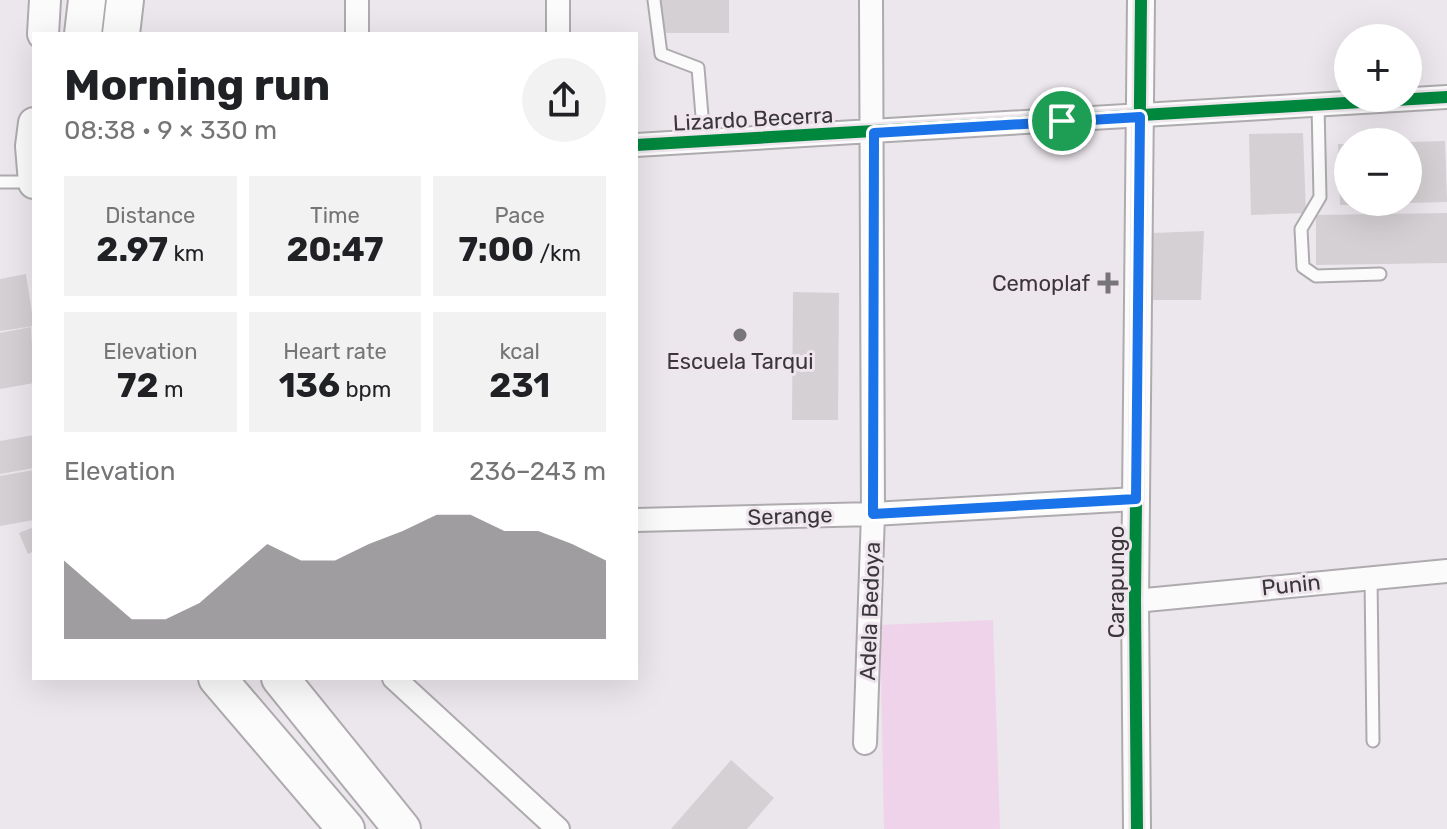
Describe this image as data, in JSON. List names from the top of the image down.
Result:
{
  "streets": {
    "street": [
      "Lizardo Becerra",
      "Serange",
      "Carapungo",
      "Punin",
      "Adela Bedoya"
    ]
  },
  "crossings": [
    ["Lizardo Becerra", "Carapungo"],
    ["Lizardo Becerra", "Adela Bedoya"],
    ["Serange", "Carapungo"],
    ["Serange", "Adela Bedoya"],
    ["Carapungo", "Punin"]
  ],
  "places": {
    "health": ["Cemoplaf"],
    "other": ["Escuela Tarqui"]
  },
  "page": {
    "map_buttons": ["+", "−"],
    "heading": ["Morning run", "08:38 · 9 × 330 m"],
    "stats": [
      ["Distance", "2.97 km"],
      ["Time", "20:47"],
      ["Pace", "7:00 /km"],
      ["Elevation", "72 m"],
      ["Heart rate", "136 bpm"],
      ["kcal", "231"]
    ],
    "chart": ["Elevation", "236–243 m"]
  }
}
